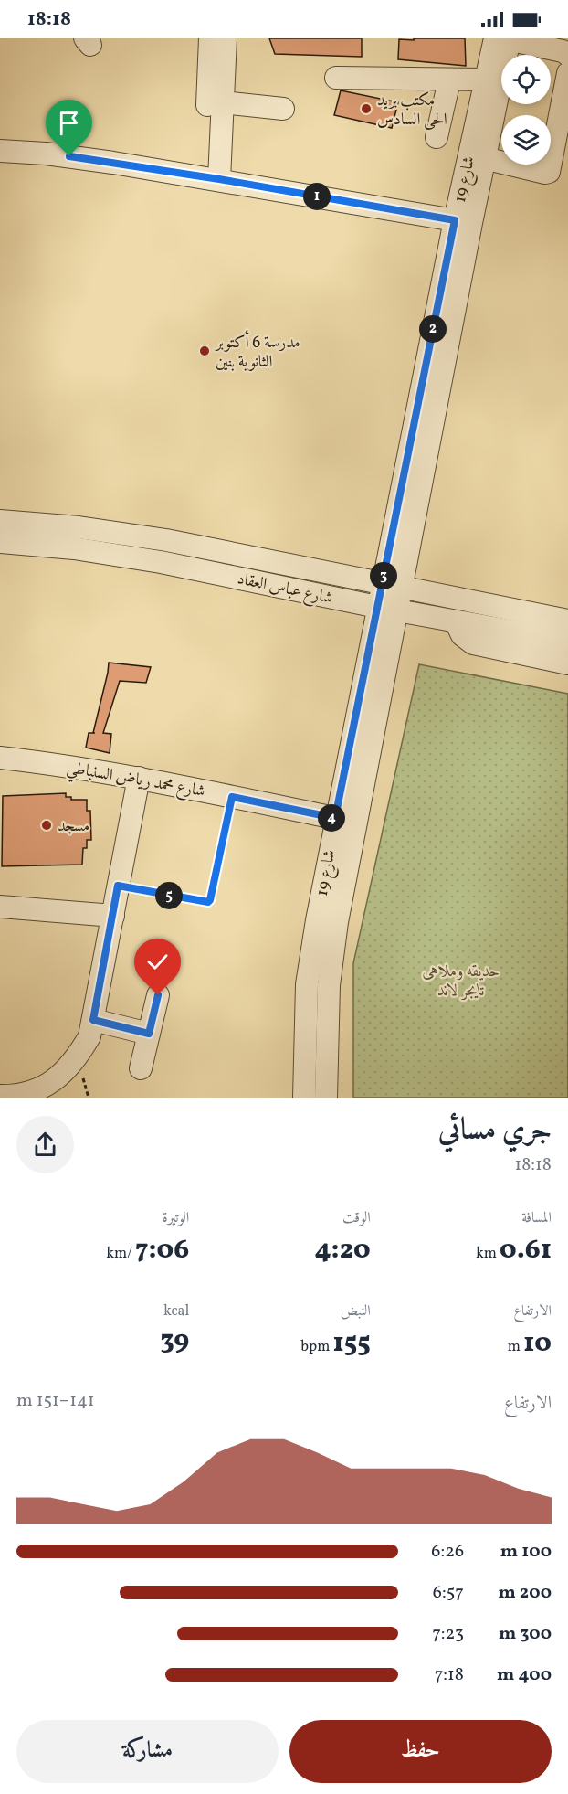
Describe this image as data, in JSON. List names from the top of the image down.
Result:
{
  "streets": {
    "street": ["شارع 19", "شارع عباس العقاد", "شارع محمد رياض السنباطي"]
  },
  "crossings": [
    ["شارع 19", "شارع عباس العقاد"],
    ["شارع 19", "شارع محمد رياض السنباطي"]
  ],
  "parks": ["حديقه وملاهى تايجر لاند"],
  "places": ["مكتب بريد الحى السادس", "مدرسة 6 أكتوبر الثانوية بنين", "مسجد"],
  "page": {
    "status": "18:18",
    "pins": [
      "1",
      "2",
      "3",
      "4",
      "5"
    ],
    "heading": ["جري مسائي", "18:18"],
    "stats": [
      ["المسافة", "0.61 km"],
      ["الوقت", "4:20"],
      ["الوتيرة", "7:06 /km"],
      ["الارتفاع", "10 m"],
      ["النبض", "155 bpm"],
      ["kcal", "39"]
    ],
    "chart": ["الارتفاع", "141–151 m"],
    "list": [
      {
        "name": "100 m",
        "note": "6:26"
      },
      {
        "name": "200 m",
        "note": "6:57"
      },
      {
        "name": "300 m",
        "note": "7:23"
      },
      {
        "name": "400 m",
        "note": "7:18"
      }
    ],
    "buttons": ["حفظ", "مشاركة"]
  }
}
